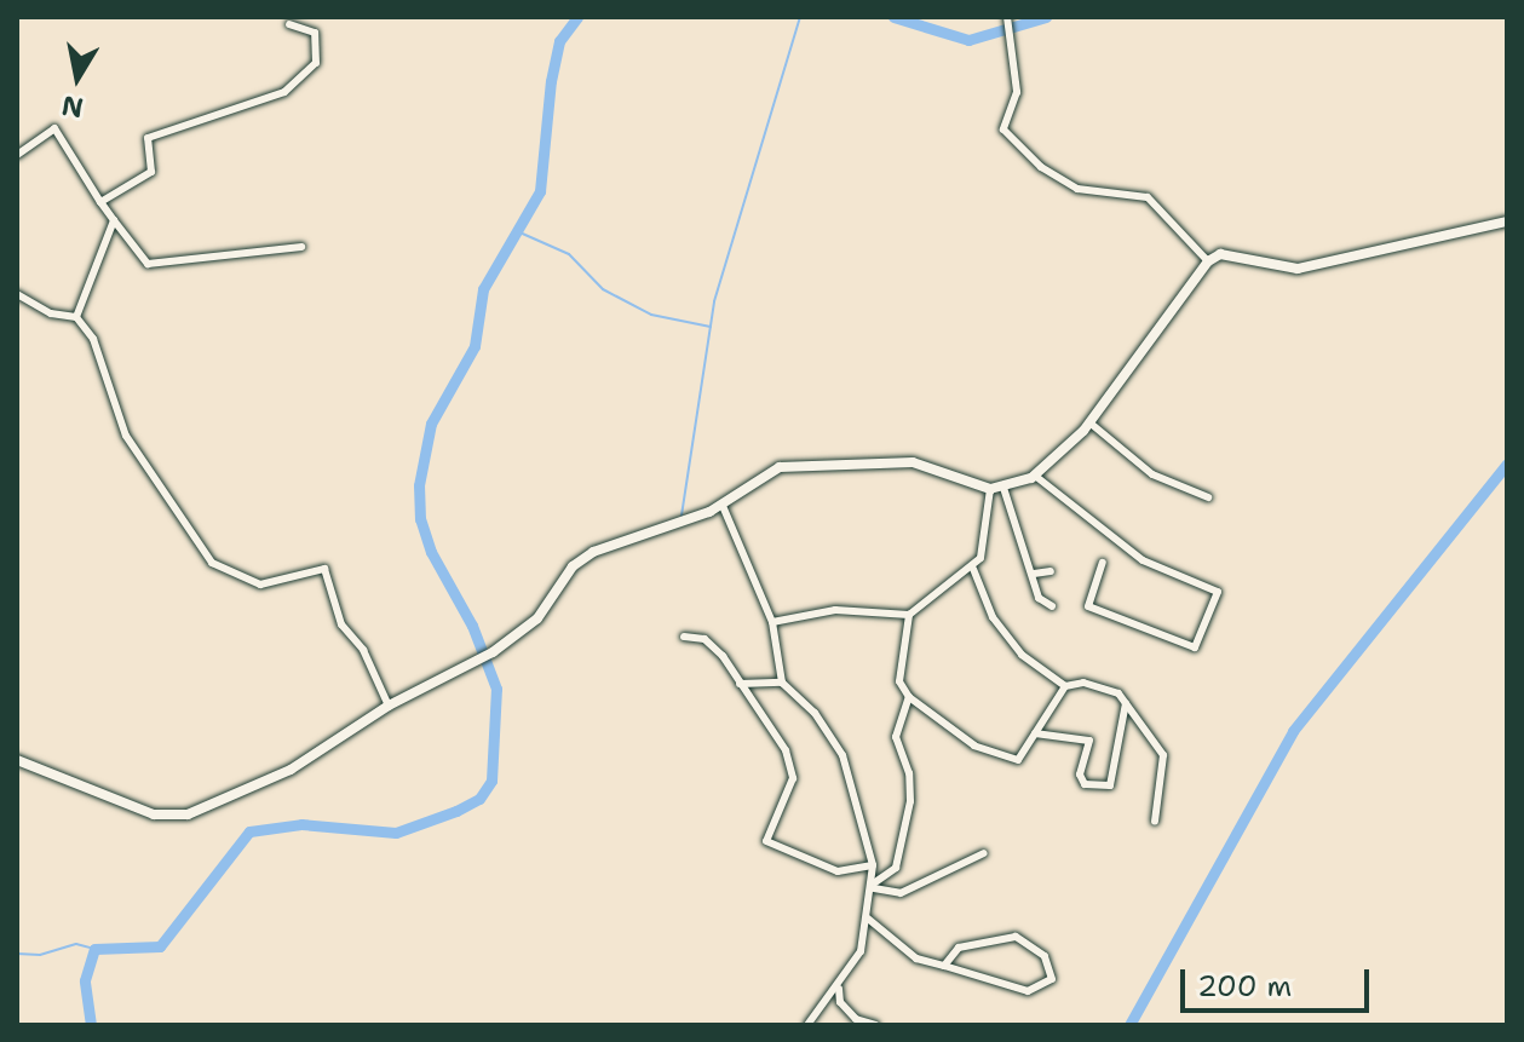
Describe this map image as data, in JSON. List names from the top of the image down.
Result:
{
  "scale_bar": "200 m",
  "north": "bottom"
}
